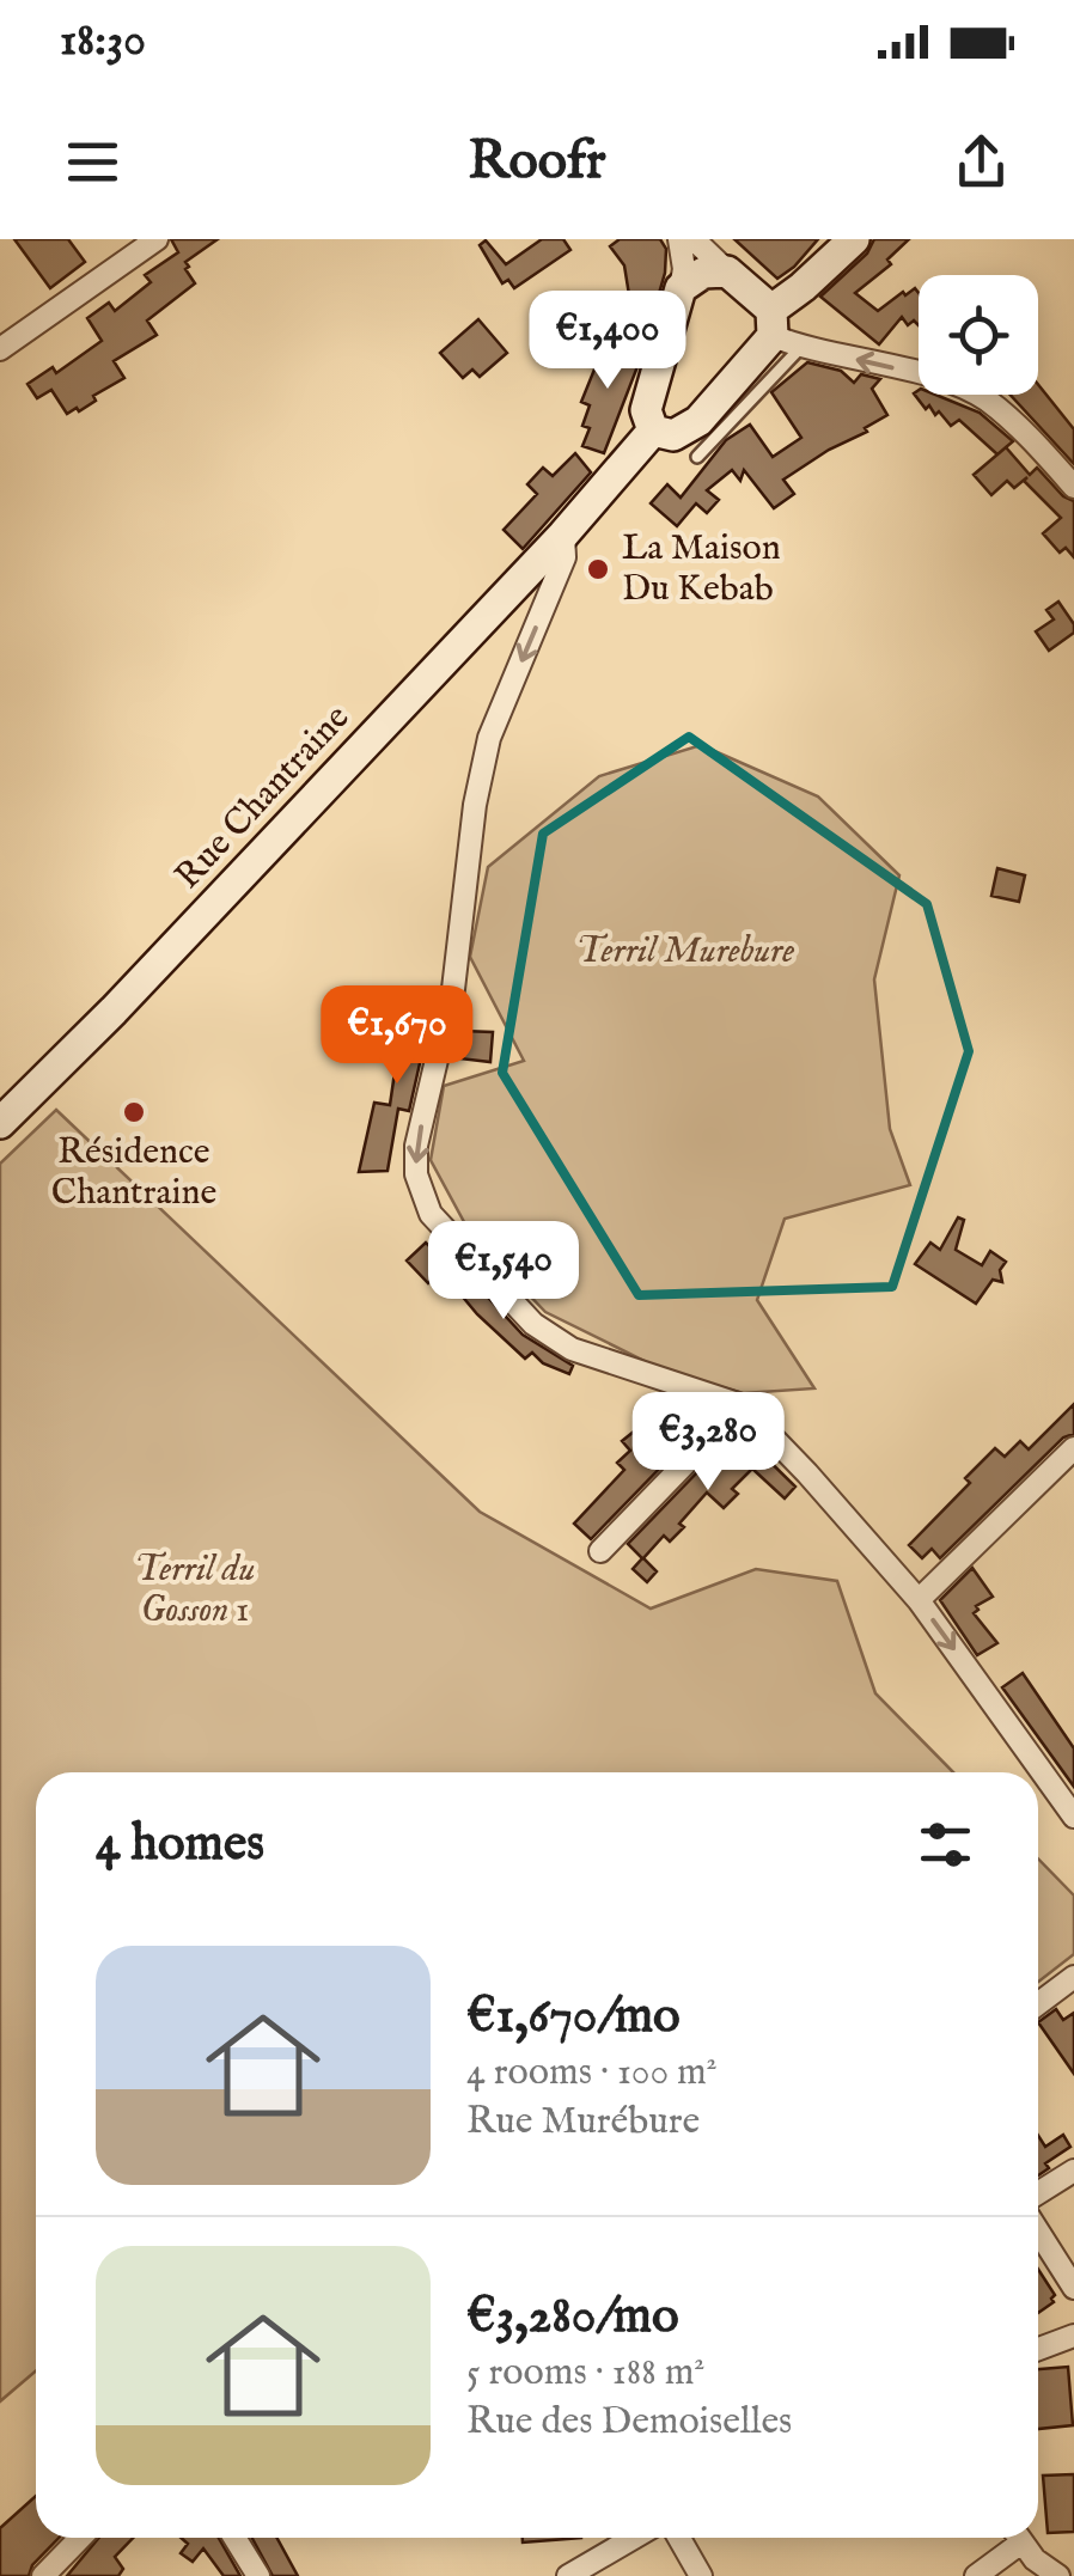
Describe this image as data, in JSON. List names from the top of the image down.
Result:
{
  "streets": {
    "street": ["Rue Chantraine"]
  },
  "parks": ["Terril Murebure", "Terril du Gosson 1"],
  "places": ["La Maison Du Kebab", "Résidence Chantraine"],
  "page": {
    "status": "18:30",
    "header": "Roofr",
    "price": [
      "€1,400",
      "€1,670",
      "€1,540",
      "€3,280"
    ],
    "heading": "4 homes",
    "list": [
      {
        "name": "€1,670/mo",
        "note": "4 rooms · 100 m² · Rue Murébure"
      },
      {
        "name": "€3,280/mo",
        "note": "5 rooms · 188 m² · Rue des Demoiselles"
      }
    ]
  }
}
